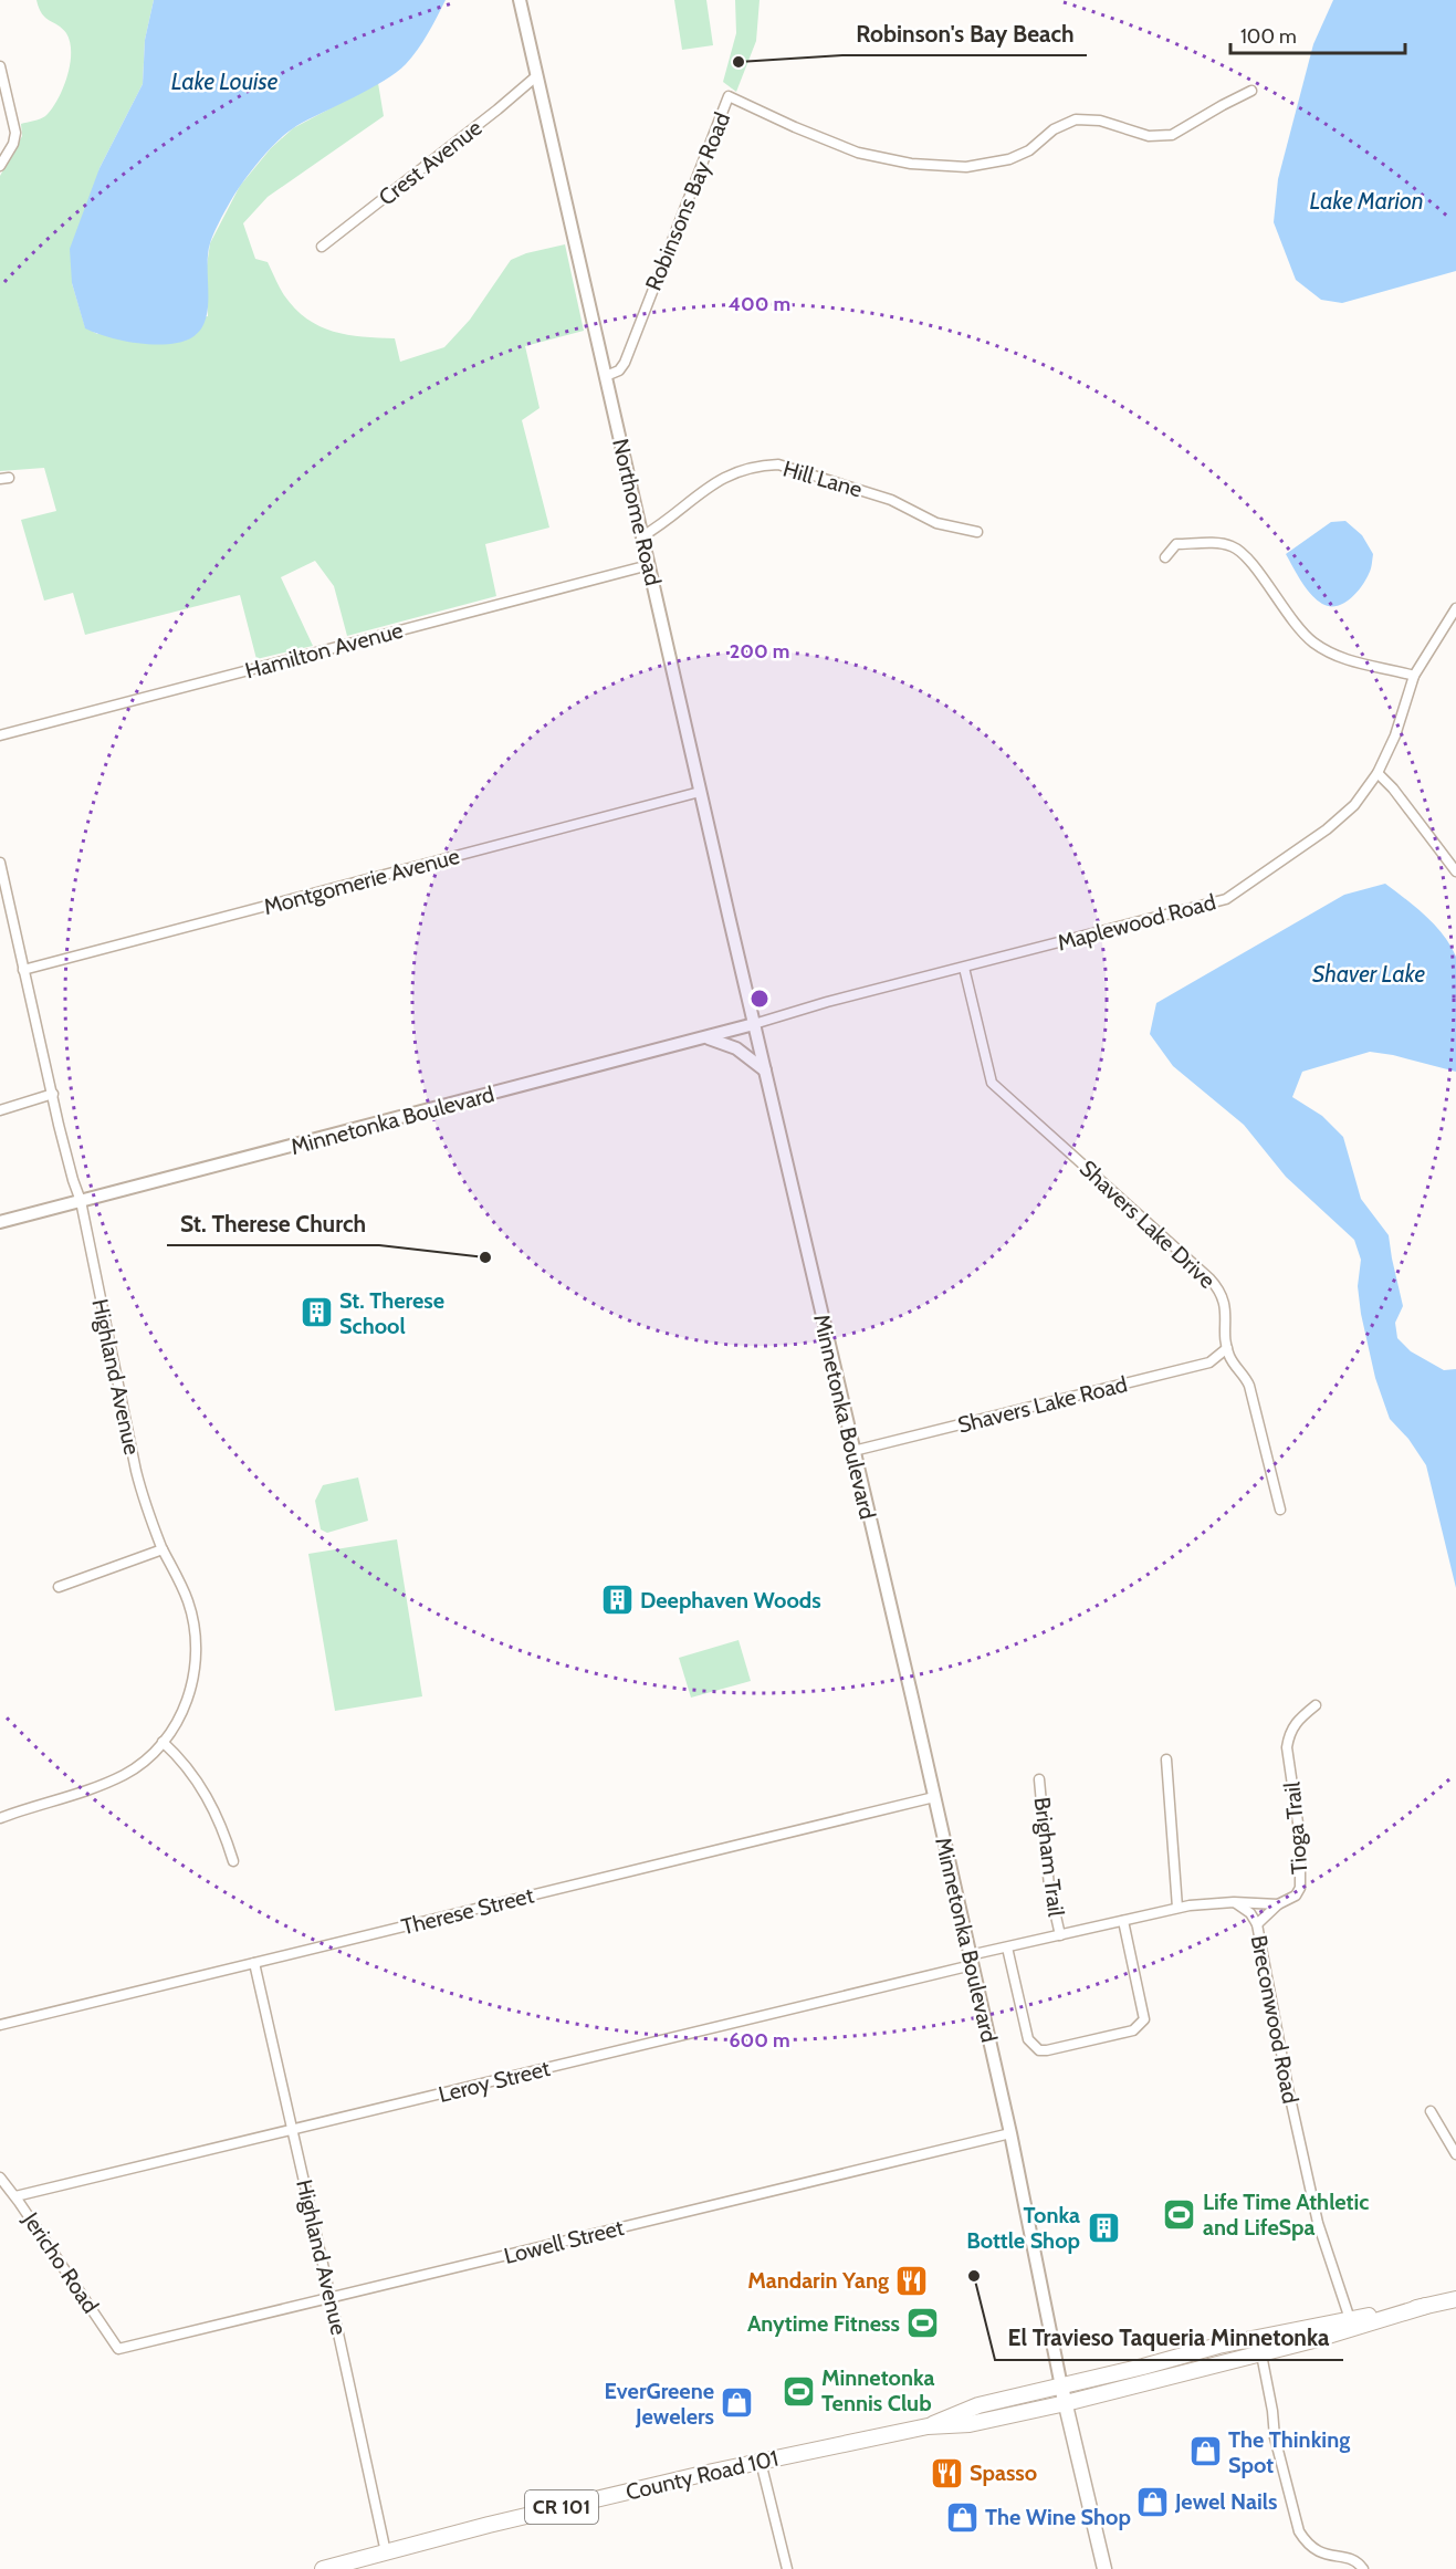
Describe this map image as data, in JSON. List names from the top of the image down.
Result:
{
  "streets": {
    "main road": ["Minnetonka Boulevard", "County Road 101", "CR 101"],
    "street": [
      "Crest Avenue",
      "Robinsons Bay Road",
      "Hill Lane",
      "Northome Road",
      "Hamilton Avenue",
      "Montgomerie Avenue",
      "Maplewood Road",
      "Shavers Lake Drive",
      "Highland Avenue",
      "Shavers Lake Road",
      "Tioga Trail",
      "Brigham Trail",
      "Therese Street",
      "Breconwood Road",
      "Leroy Street",
      "Lowell Street",
      "Jericho Road"
    ]
  },
  "crossings": [
    ["Crest Avenue", "Northome Road"],
    ["Robinsons Bay Road", "Northome Road"],
    ["Hill Lane", "Northome Road"],
    ["Northome Road", "Hamilton Avenue"],
    ["Northome Road", "Montgomerie Avenue"],
    ["Northome Road", "Maplewood Road"],
    ["Northome Road", "Minnetonka Boulevard"],
    ["Montgomerie Avenue", "Highland Avenue"],
    ["Maplewood Road", "Minnetonka Boulevard"],
    ["Maplewood Road", "Shavers Lake Drive"],
    ["Minnetonka Boulevard", "Highland Avenue"],
    ["Minnetonka Boulevard", "Shavers Lake Road"],
    ["Minnetonka Boulevard", "Therese Street"],
    ["Minnetonka Boulevard", "Leroy Street"],
    ["Minnetonka Boulevard", "Lowell Street"],
    ["Minnetonka Boulevard", "County Road 101"],
    ["Shavers Lake Drive", "Shavers Lake Road"],
    ["Highland Avenue", "Therese Street"],
    ["Highland Avenue", "Leroy Street"],
    ["Highland Avenue", "Lowell Street"],
    ["Highland Avenue", "County Road 101"],
    ["Tioga Trail", "Breconwood Road"],
    ["Breconwood Road", "County Road 101"],
    ["Leroy Street", "Jericho Road"],
    ["Lowell Street", "Jericho Road"]
  ],
  "water": ["Lake Louise", "Lake Marion", "Shaver Lake"],
  "places": {
    "other": ["Robinson's Bay Beach", "St. Therese Church", "El Travieso Taqueria Minnetonka"],
    "building": ["St. Therese School", "Deephaven Woods", "Tonka Bottle Shop"],
    "sports": ["Life Time Athletic and LifeSpa", "Anytime Fitness", "Minnetonka Tennis Club"],
    "restaurant": ["Mandarin Yang", "Spasso"],
    "shop": [
      "EverGreene Jewelers",
      "The Thinking Spot",
      "Jewel Nails",
      "The Wine Shop"
    ]
  },
  "scale_bar": "100 m",
  "rings": ["400 m", "200 m", "600 m"]
}
